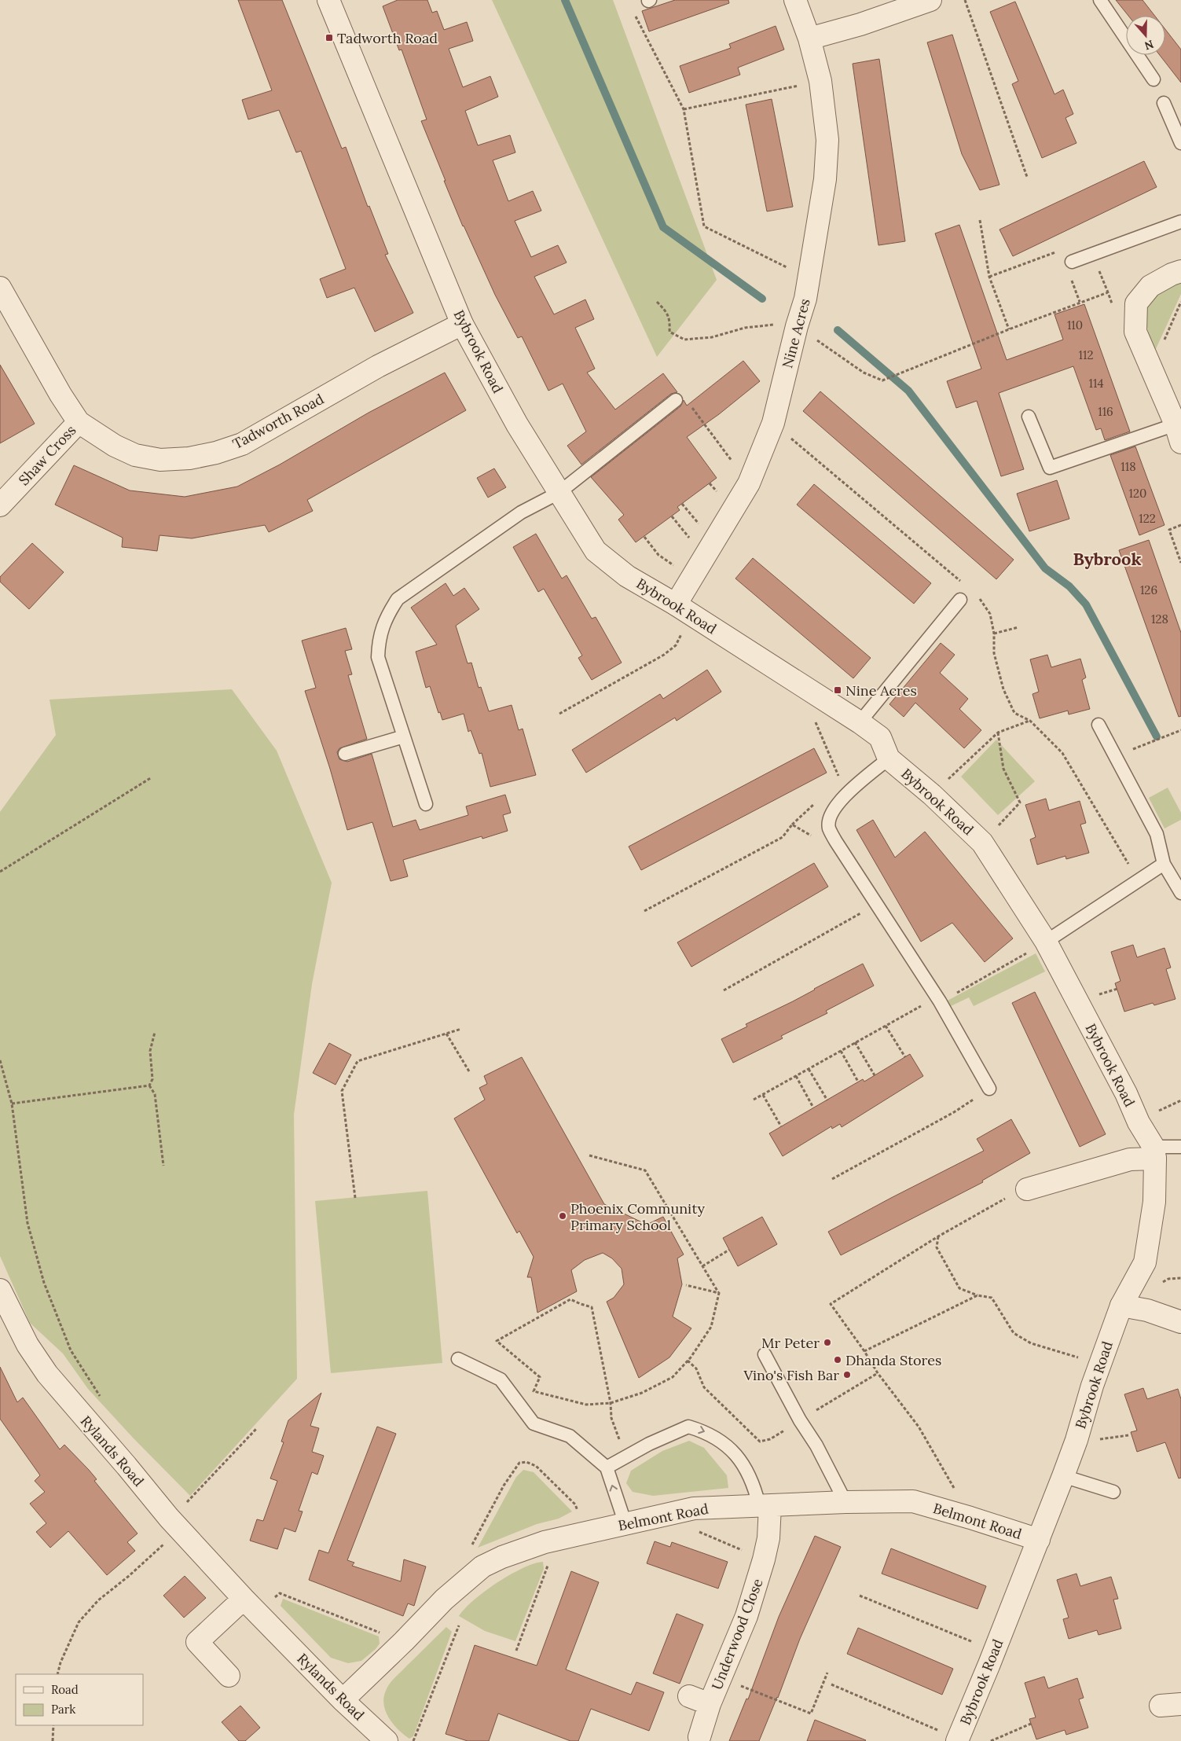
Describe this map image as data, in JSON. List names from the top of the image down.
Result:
{
  "streets": {
    "street": [
      "Nine Acres",
      "Bybrook Road",
      "Tadworth Road",
      "Shaw Cross",
      "Rylands Road",
      "Belmont Road",
      "Underwood Close"
    ]
  },
  "crossings": [
    ["Nine Acres", "Bybrook Road"],
    ["Bybrook Road", "Tadworth Road"],
    ["Bybrook Road", "Belmont Road"],
    ["Tadworth Road", "Shaw Cross"],
    ["Rylands Road", "Belmont Road"],
    ["Belmont Road", "Underwood Close"]
  ],
  "districts": ["Bybrook"],
  "places": {
    "transit": ["Tadworth Road", "Nine Acres"],
    "other": [
      "Phoenix Community Primary School",
      "Mr Peter",
      "Dhanda Stores",
      "Vino's Fish Bar"
    ]
  },
  "house_numbers": [
    "110",
    "112",
    "114",
    "116",
    "118",
    "120",
    "122",
    "126",
    "128"
  ],
  "legend": ["Road", "Park"],
  "north": "bottom"
}
